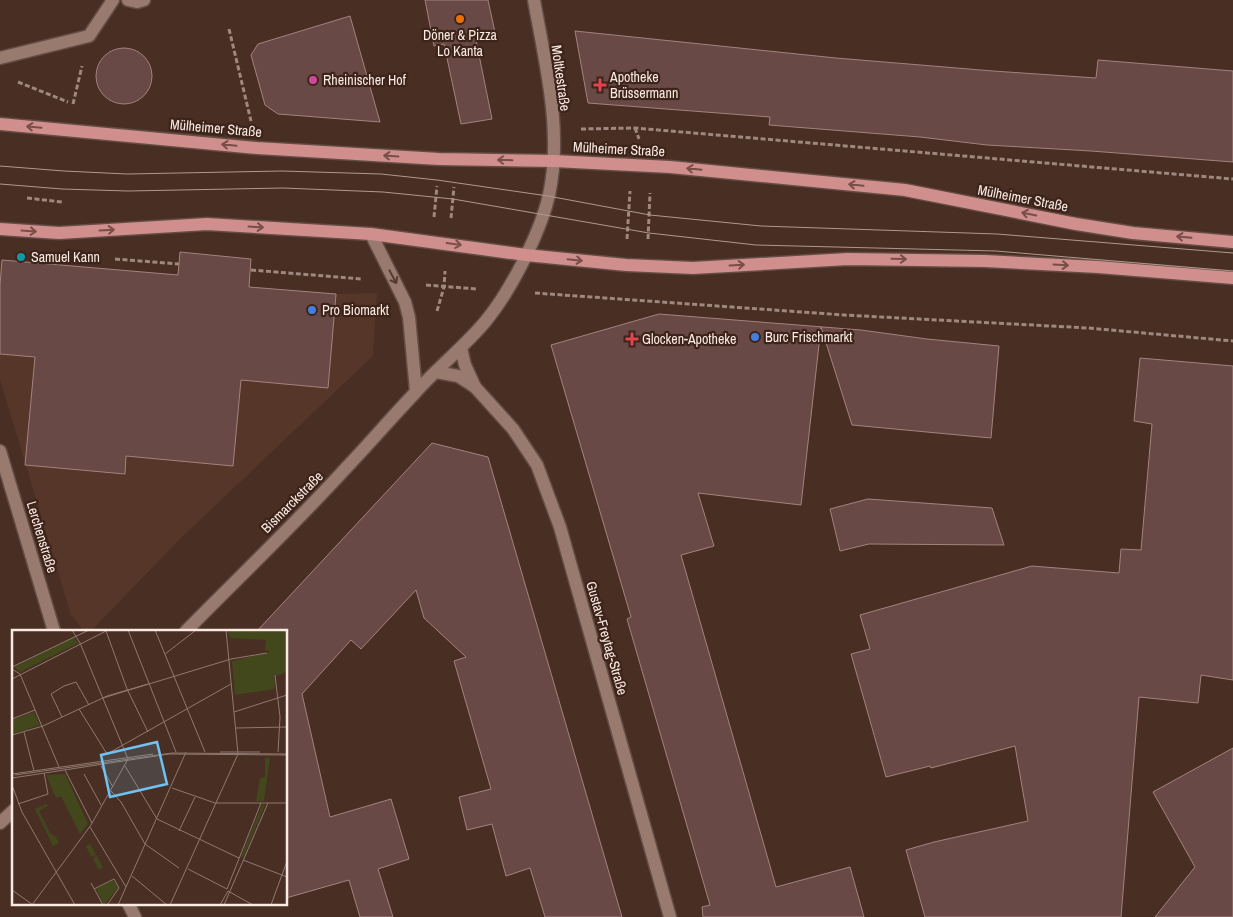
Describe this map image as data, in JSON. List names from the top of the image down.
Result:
{
  "streets": {
    "main road": ["Mülheimer Straße"],
    "street": [
      "Moltkestraße",
      "Bismarckstraße",
      "Lerchenstraße",
      "Gustav-Freytag-Straße"
    ]
  },
  "crossings": [
    ["Moltkestraße", "Mülheimer Straße"],
    ["Moltkestraße", "Bismarckstraße"],
    ["Mülheimer Straße", "Bismarckstraße"],
    ["Bismarckstraße", "Gustav-Freytag-Straße"]
  ],
  "places": {
    "other": [
      "Döner & Pizza Lo Kanta",
      "Rheinischer Hof",
      "Samuel Kann",
      "Pro Biomarkt",
      "Burc Frischmarkt"
    ],
    "health": ["Apotheke Brüssermann", "Glocken-Apotheke"]
  }
}
